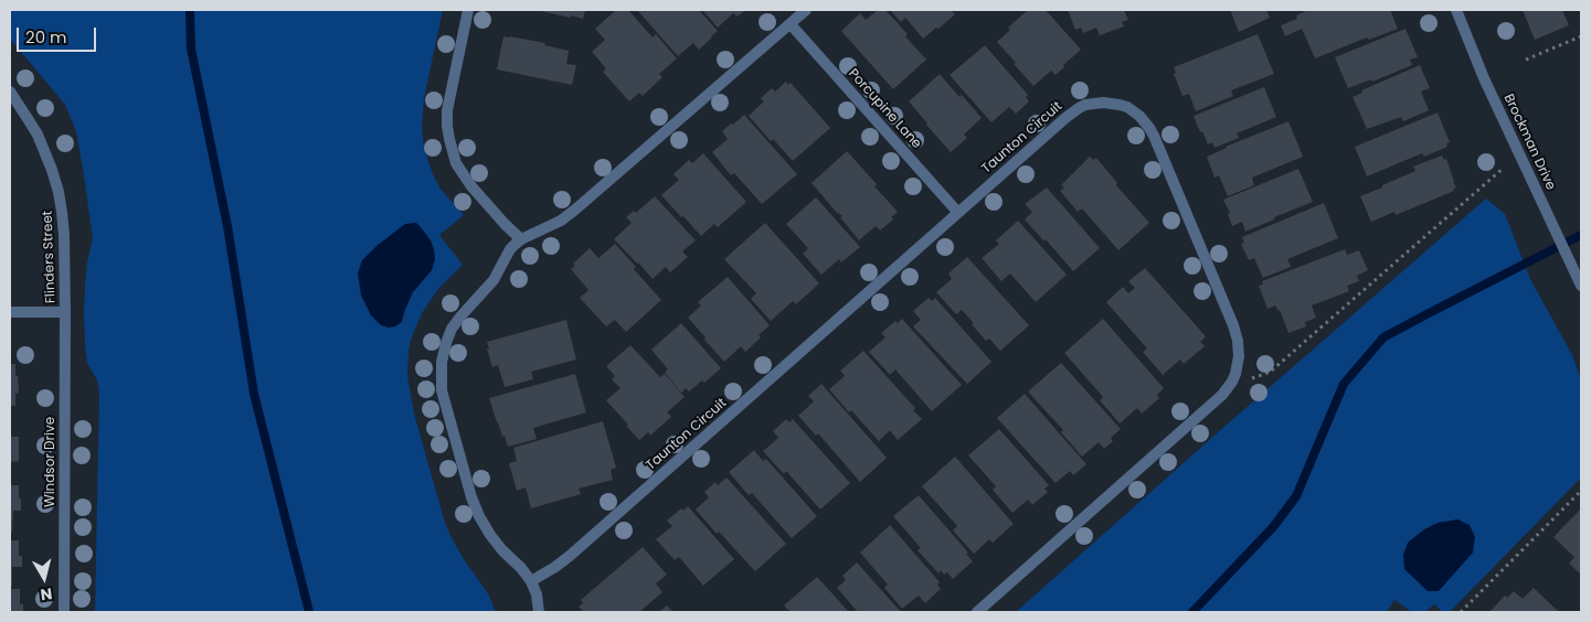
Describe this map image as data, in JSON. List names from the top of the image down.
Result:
{
  "streets": {
    "street": [
      "Porcupine Lane",
      "Taunton Circuit",
      "Brockman Drive",
      "Flinders Street",
      "Windsor Drive"
    ]
  },
  "crossings": [
    ["Porcupine Lane", "Taunton Circuit"],
    ["Flinders Street", "Windsor Drive"]
  ],
  "scale_bar": "20 m",
  "north": "bottom"
}
